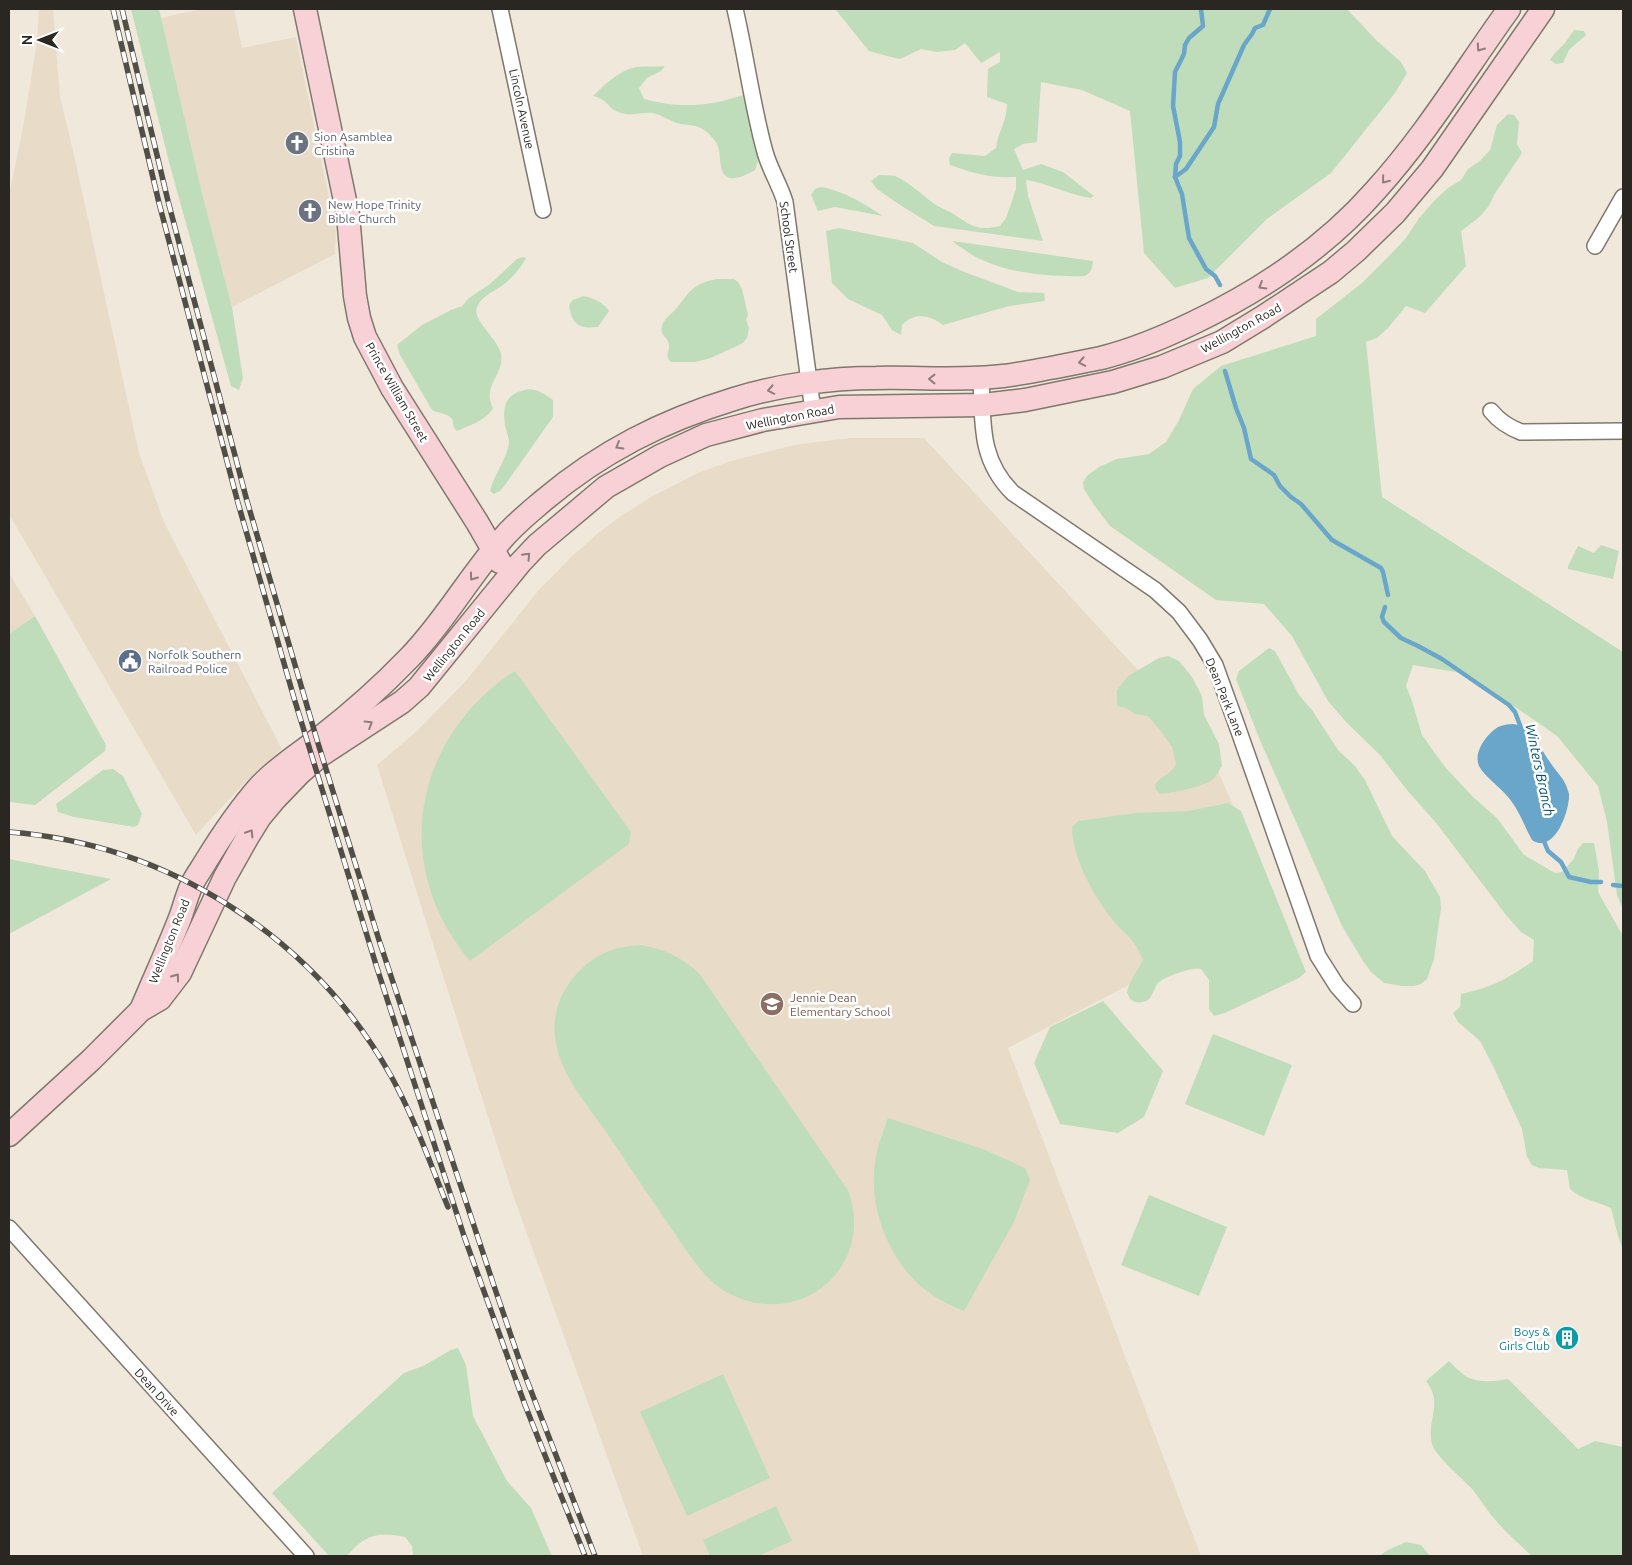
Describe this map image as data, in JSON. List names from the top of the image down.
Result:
{
  "streets": {
    "main road": ["Wellington Road", "Prince William Street"],
    "street": [
      "Lincoln Avenue",
      "School Street",
      "Dean Park Lane",
      "Dean Drive"
    ]
  },
  "crossings": [
    ["School Street", "Wellington Road"],
    ["Wellington Road", "Prince William Street"],
    ["Wellington Road", "Dean Park Lane"]
  ],
  "water": ["Winters Branch"],
  "places": {
    "church": ["Sion Asamblea Cristina", "New Hope Trinity Bible Church"],
    "public building": ["Norfolk Southern Railroad Police"],
    "school or university": ["Jennie Dean Elementary School"],
    "building": ["Boys & Girls Club"]
  },
  "north": "left"
}
